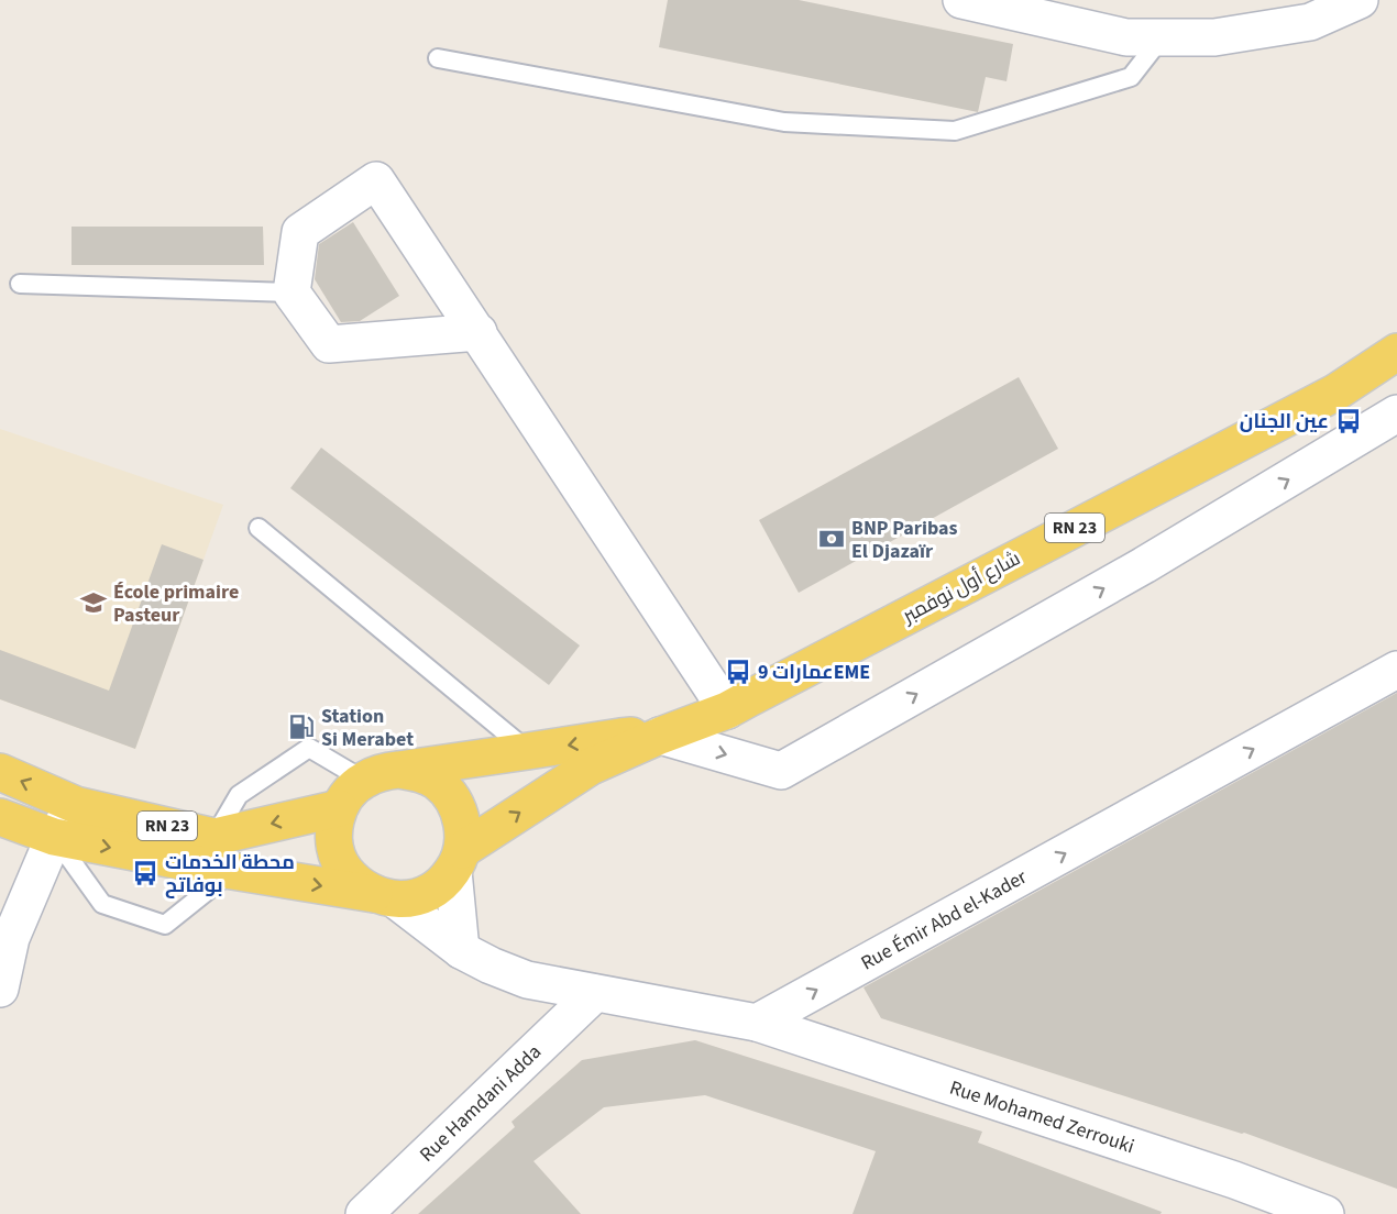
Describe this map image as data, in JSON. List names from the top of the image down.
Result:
{
  "streets": {
    "main road": ["RN 23", "شارع أول نوفمبر"],
    "street": ["Rue Émir Abd el-Kader", "Rue Hamdani Adda", "Rue Mohamed Zerrouki"]
  },
  "crossings": [
    ["RN 23", "شارع أول نوفمبر"],
    ["Rue Émir Abd el-Kader", "Rue Mohamed Zerrouki"]
  ],
  "places": {
    "bus stop": ["عين الجنان", "عمارات 9EME", "محطة الخدمات بوفاتح"],
    "bank": ["BNP Paribas El Djazaïr"],
    "school or university": ["École primaire Pasteur"],
    "fuel station": ["Station Si Merabet"]
  }
}
